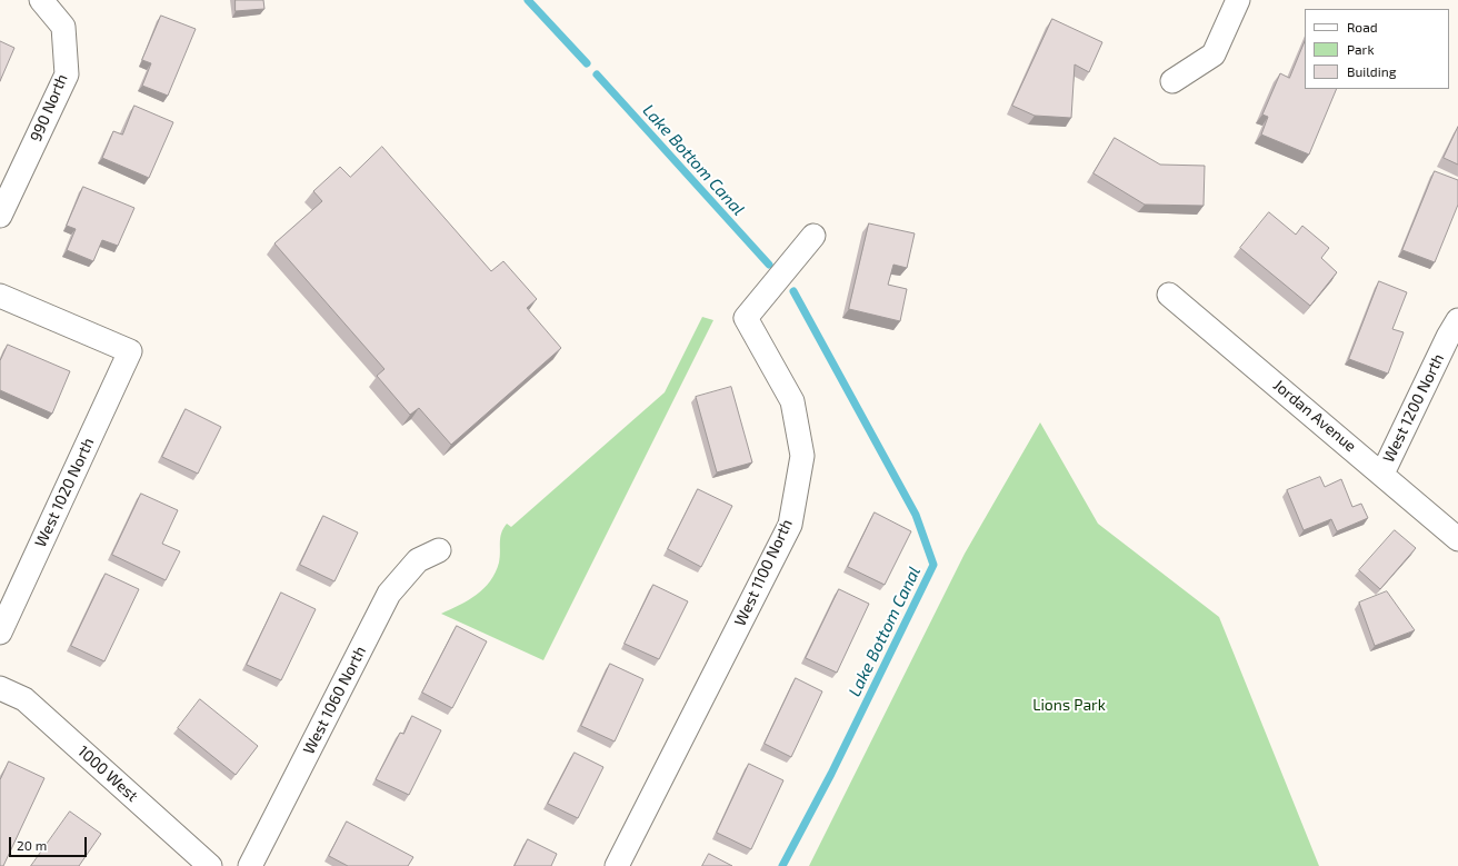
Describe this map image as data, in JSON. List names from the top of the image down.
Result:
{
  "streets": {
    "street": [
      "990 North",
      "West 1200 North",
      "Jordan Avenue",
      "West 1020 North",
      "West 1100 North",
      "West 1060 North",
      "1000 West"
    ]
  },
  "crossings": [
    ["West 1200 North", "Jordan Avenue"]
  ],
  "water": ["Lake Bottom Canal"],
  "parks": ["Lions Park"],
  "legend": ["Road", "Park", "Building"],
  "scale_bar": "20 m"
}
